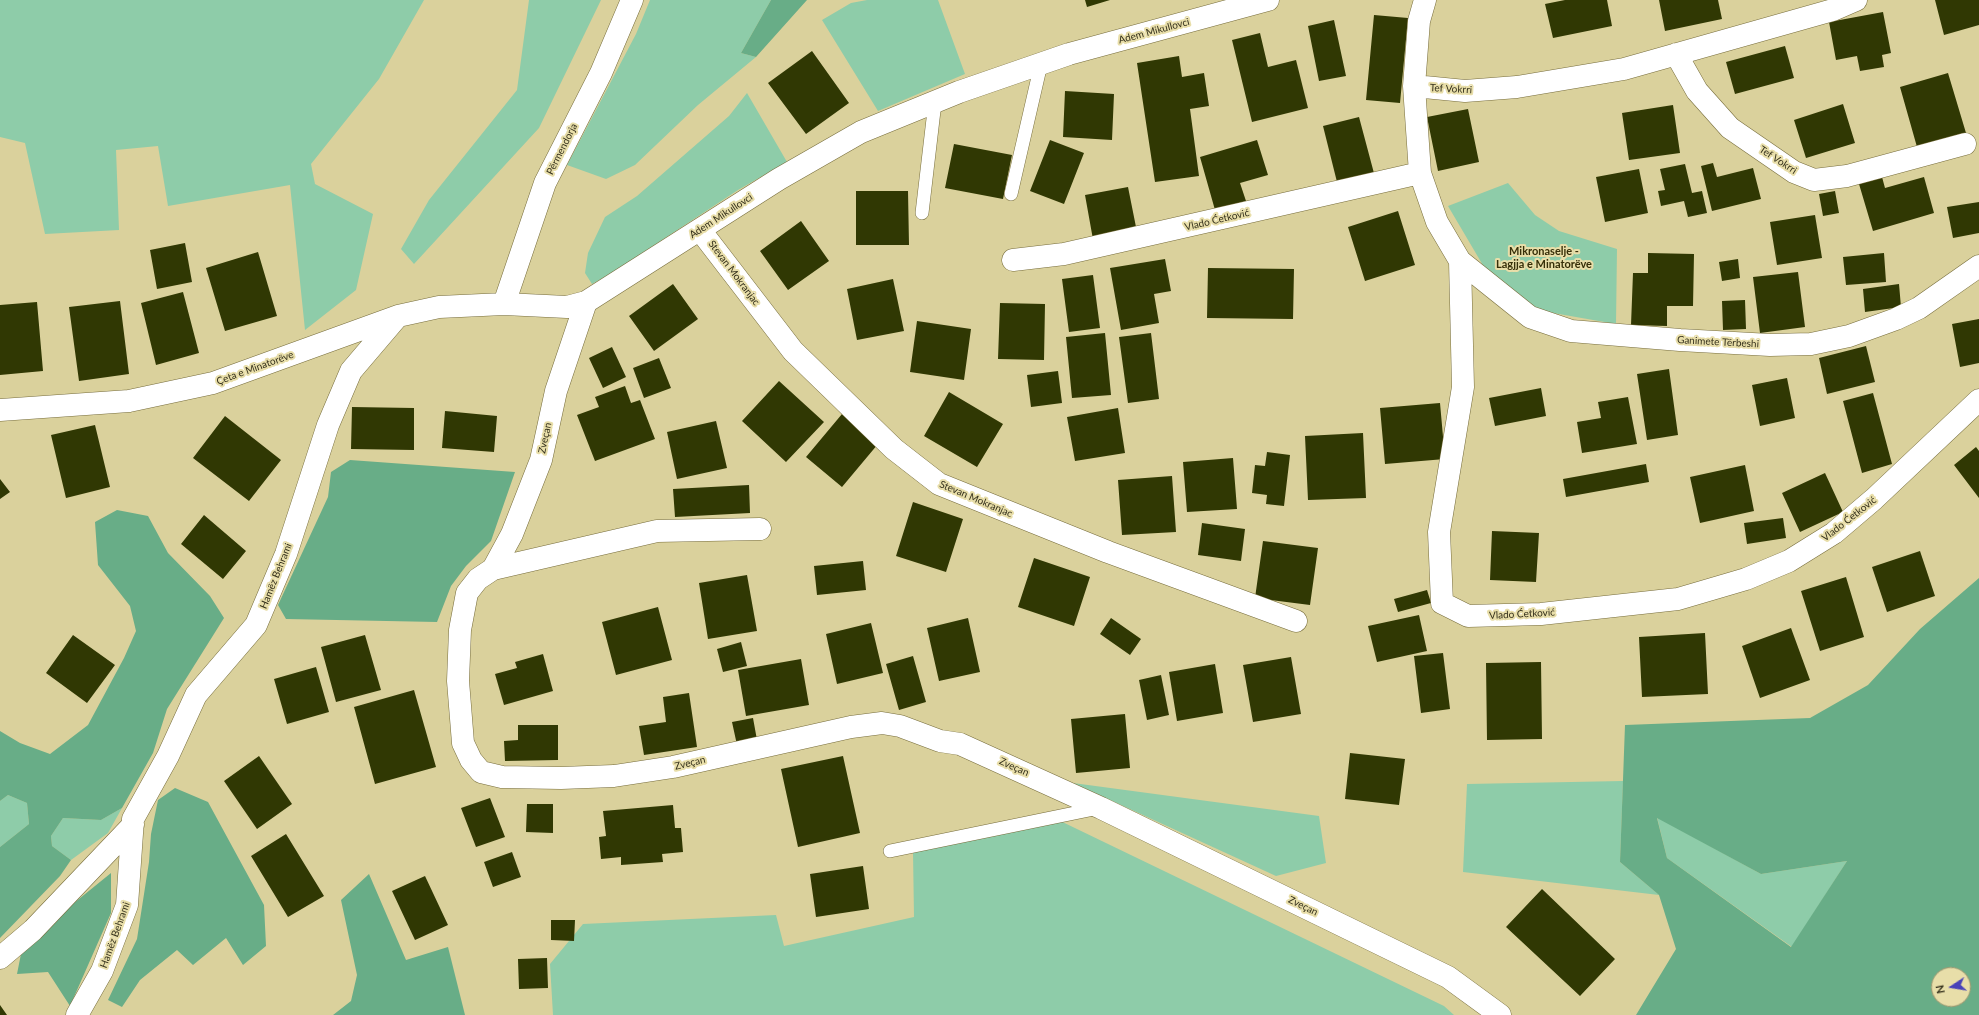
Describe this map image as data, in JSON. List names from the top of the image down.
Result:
{
  "streets": {
    "street": [
      "Adem Mikullovci",
      "Tef Vokrri",
      "Përmendorja",
      "Vlado Ćetković",
      "Stevan Mokranjac",
      "Ganimete Tërbeshi",
      "Çeta e Minatorëve",
      "Zveçan",
      "Hamëz Behrami"
    ]
  },
  "crossings": [
    ["Adem Mikullovci", "Përmendorja"],
    ["Adem Mikullovci", "Stevan Mokranjac"],
    ["Adem Mikullovci", "Çeta e Minatorëve"],
    ["Adem Mikullovci", "Zveçan"],
    ["Tef Vokrri", "Vlado Ćetković"],
    ["Përmendorja", "Çeta e Minatorëve"],
    ["Vlado Ćetković", "Ganimete Tërbeshi"],
    ["Çeta e Minatorëve", "Hamëz Behrami"]
  ],
  "districts": ["Mikronaselje - Lagjja e Minatorëve"],
  "north": "left"
}
